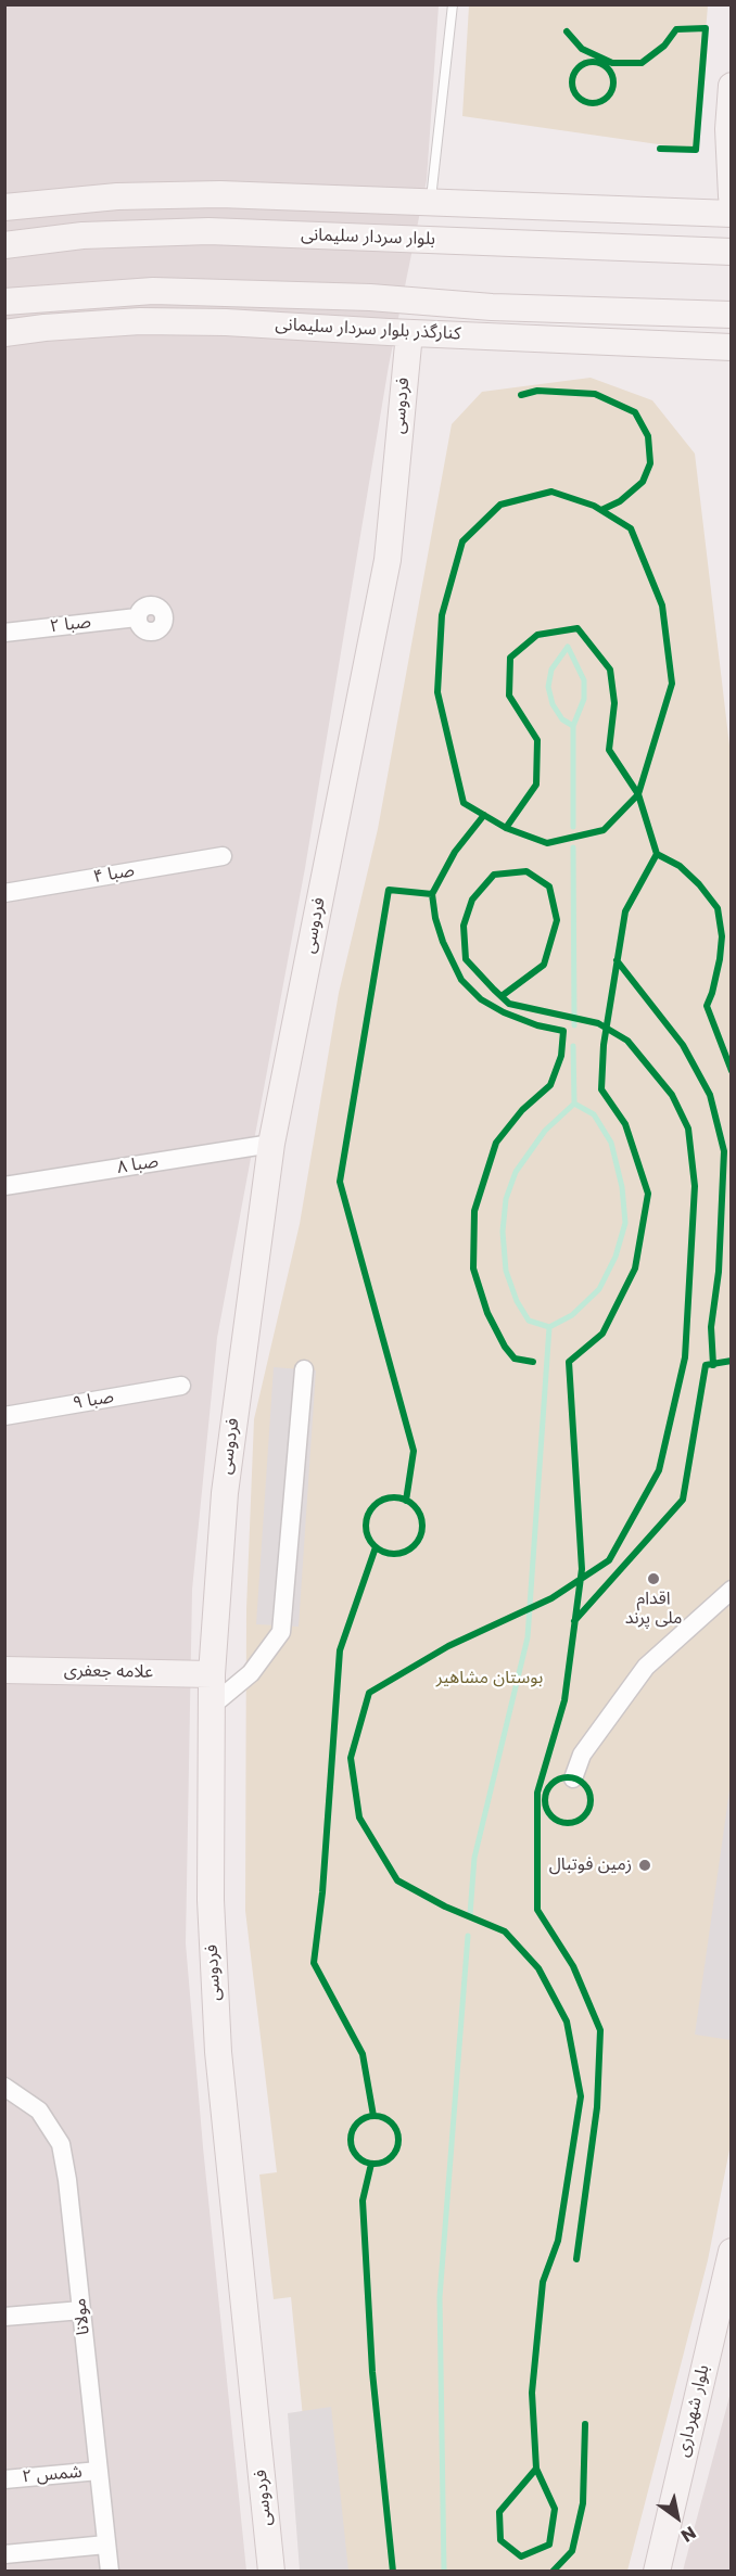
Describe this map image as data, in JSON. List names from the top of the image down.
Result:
{
  "streets": {
    "main road": [
      "بلوار سردار سلیمانی",
      "کنارگذر بلوار سردار سلیمانی",
      "فردوسی",
      "علامه جعفری",
      "بلوار شهرداری"
    ],
    "street": [
      "صبا ۲",
      "صبا ۴",
      "صبا ۸",
      "صبا ۹",
      "مولانا",
      "شمس ۲"
    ]
  },
  "crossings": [
    ["کنارگذر بلوار سردار سلیمانی", "فردوسی"],
    ["فردوسی", "صبا ۸"],
    ["فردوسی", "علامه جعفری"],
    ["مولانا", "شمس ۲"]
  ],
  "parks": ["بوستان مشاهیر"],
  "places": ["اقدام ملی پرند", "زمین فوتبال"],
  "north": "bottom right"
}
